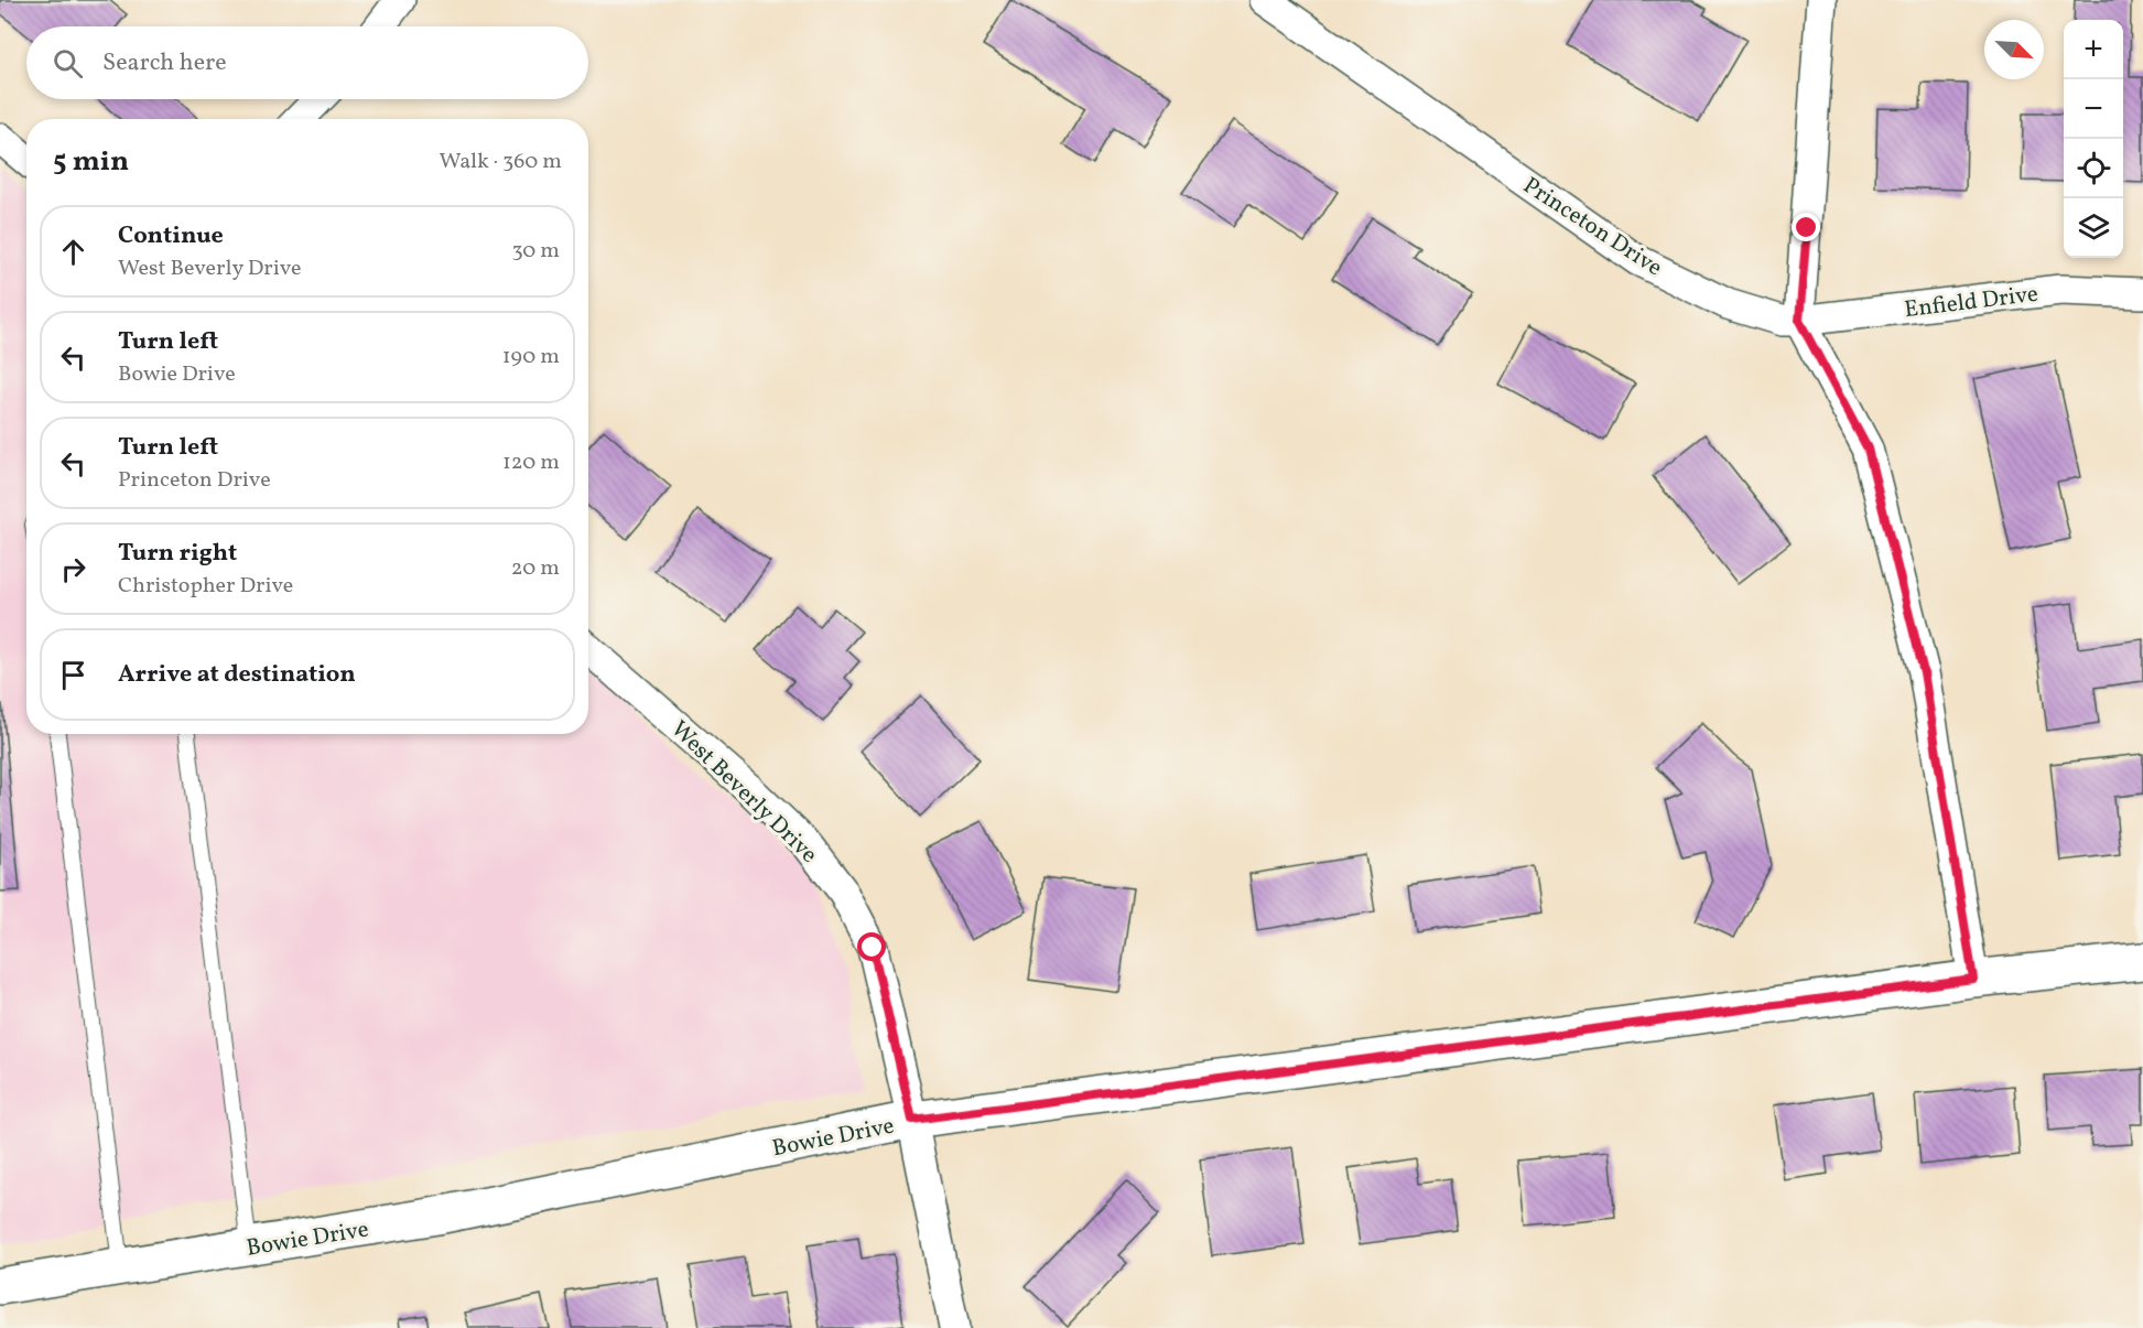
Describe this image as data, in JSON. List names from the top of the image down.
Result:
{
  "streets": {
    "street": [
      "Princeton Drive",
      "Enfield Drive",
      "West Beverly Drive",
      "Bowie Drive"
    ]
  },
  "crossings": [
    ["Princeton Drive", "Enfield Drive"],
    ["West Beverly Drive", "Bowie Drive"]
  ],
  "north": "bottom right",
  "page": {
    "map_buttons": ["+", "−"],
    "search": "Search here",
    "heading": ["5 min", "Walk · 360 m"],
    "list": [
      ["Continue", "West Beverly Drive", "30 m"],
      ["Turn left", "Bowie Drive", "190 m"],
      ["Turn left", "Princeton Drive", "120 m"],
      ["Turn right", "Christopher Drive", "20 m"],
      "Arrive at destination"
    ]
  }
}
